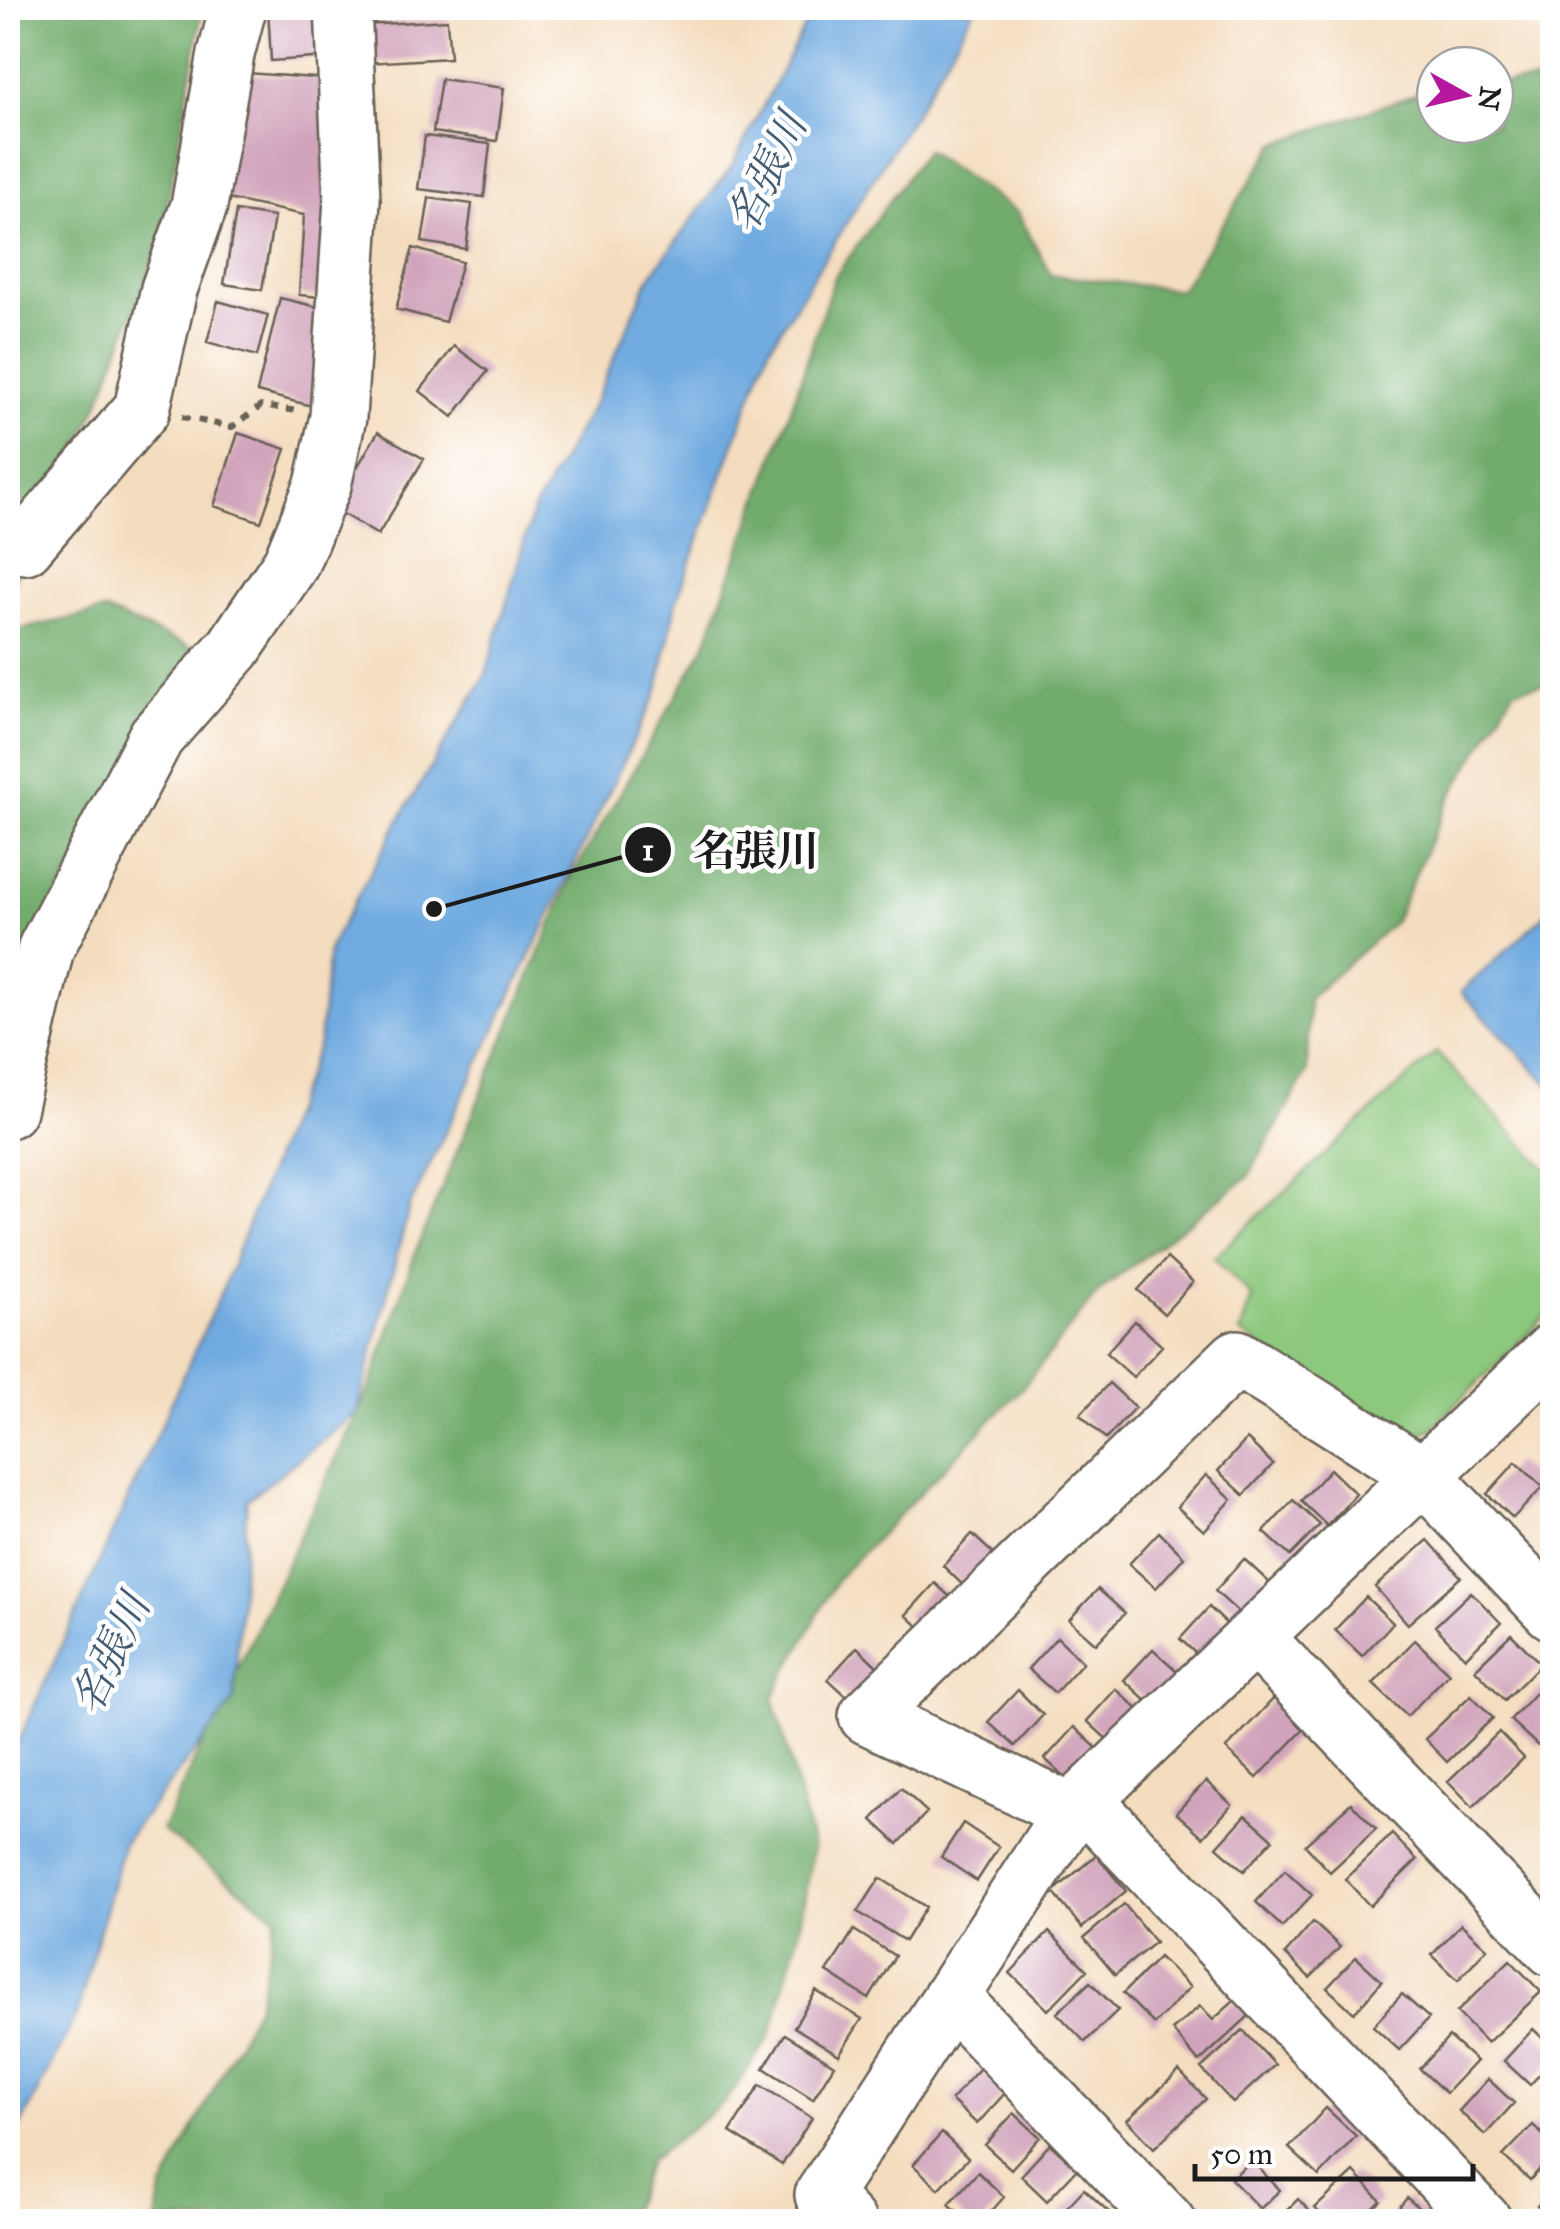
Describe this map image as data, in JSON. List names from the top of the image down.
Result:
{
  "water": ["名張川"],
  "places": ["名張川"],
  "scale_bar": "50 m",
  "north": "right"
}
